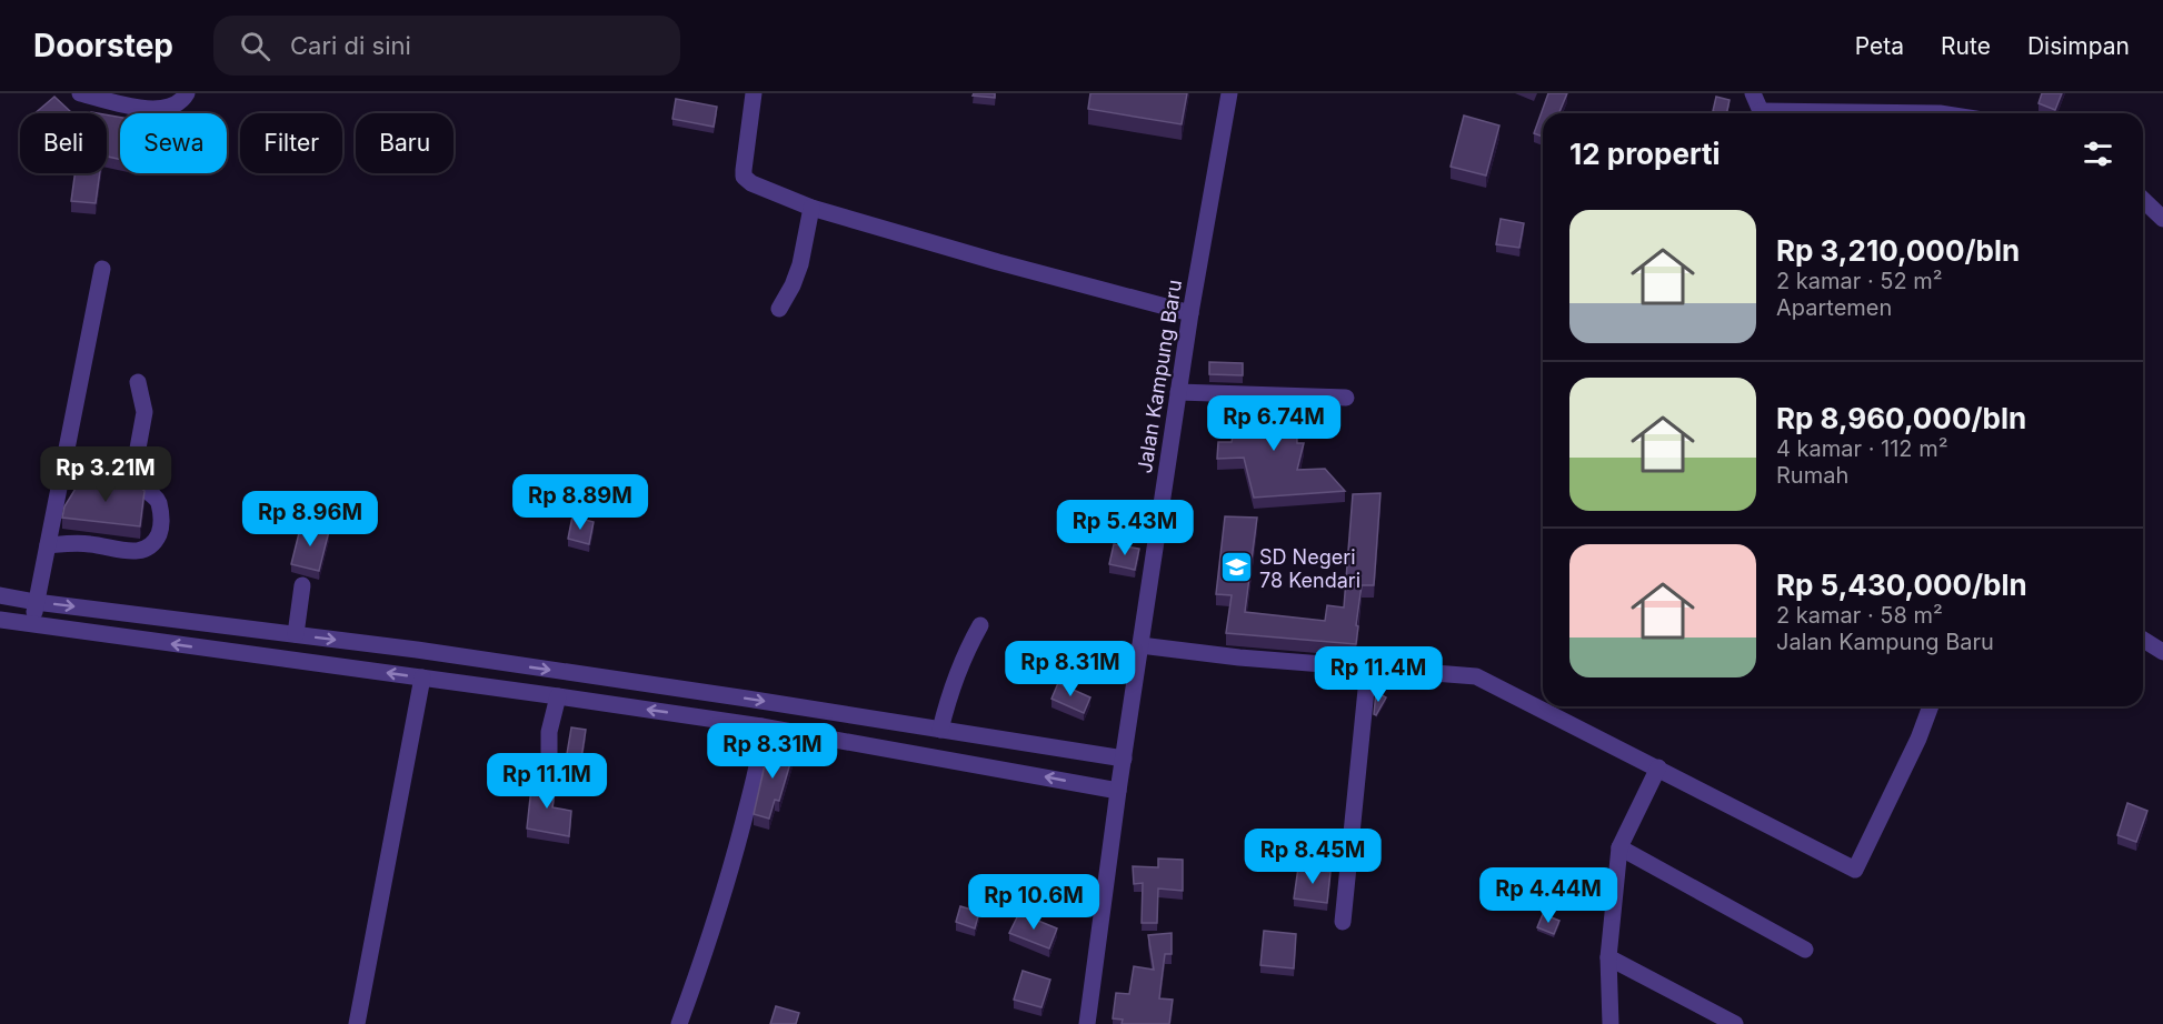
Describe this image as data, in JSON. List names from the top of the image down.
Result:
{
  "streets": {
    "street": ["Jalan Kampung Baru"]
  },
  "places": {
    "school or university": ["SD Negeri 78 Kendari"]
  },
  "page": {
    "header": "Doorstep",
    "search": "Cari di sini",
    "nav": ["Peta", "Rute", "Disimpan"],
    "chip": [
      "Beli",
      "Sewa",
      "Filter",
      "Baru"
    ],
    "heading": "12 properti",
    "list": [
      {
        "name": "Rp 3,210,000/bln",
        "note": "2 kamar · 52 m² · Apartemen"
      },
      {
        "name": "Rp 8,960,000/bln",
        "note": "4 kamar · 112 m² · Rumah"
      },
      {
        "name": "Rp 5,430,000/bln",
        "note": "2 kamar · 58 m² · Jalan Kampung Baru"
      }
    ],
    "price": [
      "Rp 6.74M",
      "Rp 3.21M",
      "Rp 8.89M",
      "Rp 8.96M",
      "Rp 5.43M",
      "Rp 8.31M",
      "Rp 11.4M",
      "Rp 8.31M",
      "Rp 11.1M",
      "Rp 8.45M",
      "Rp 4.44M",
      "Rp 10.6M"
    ]
  }
}
